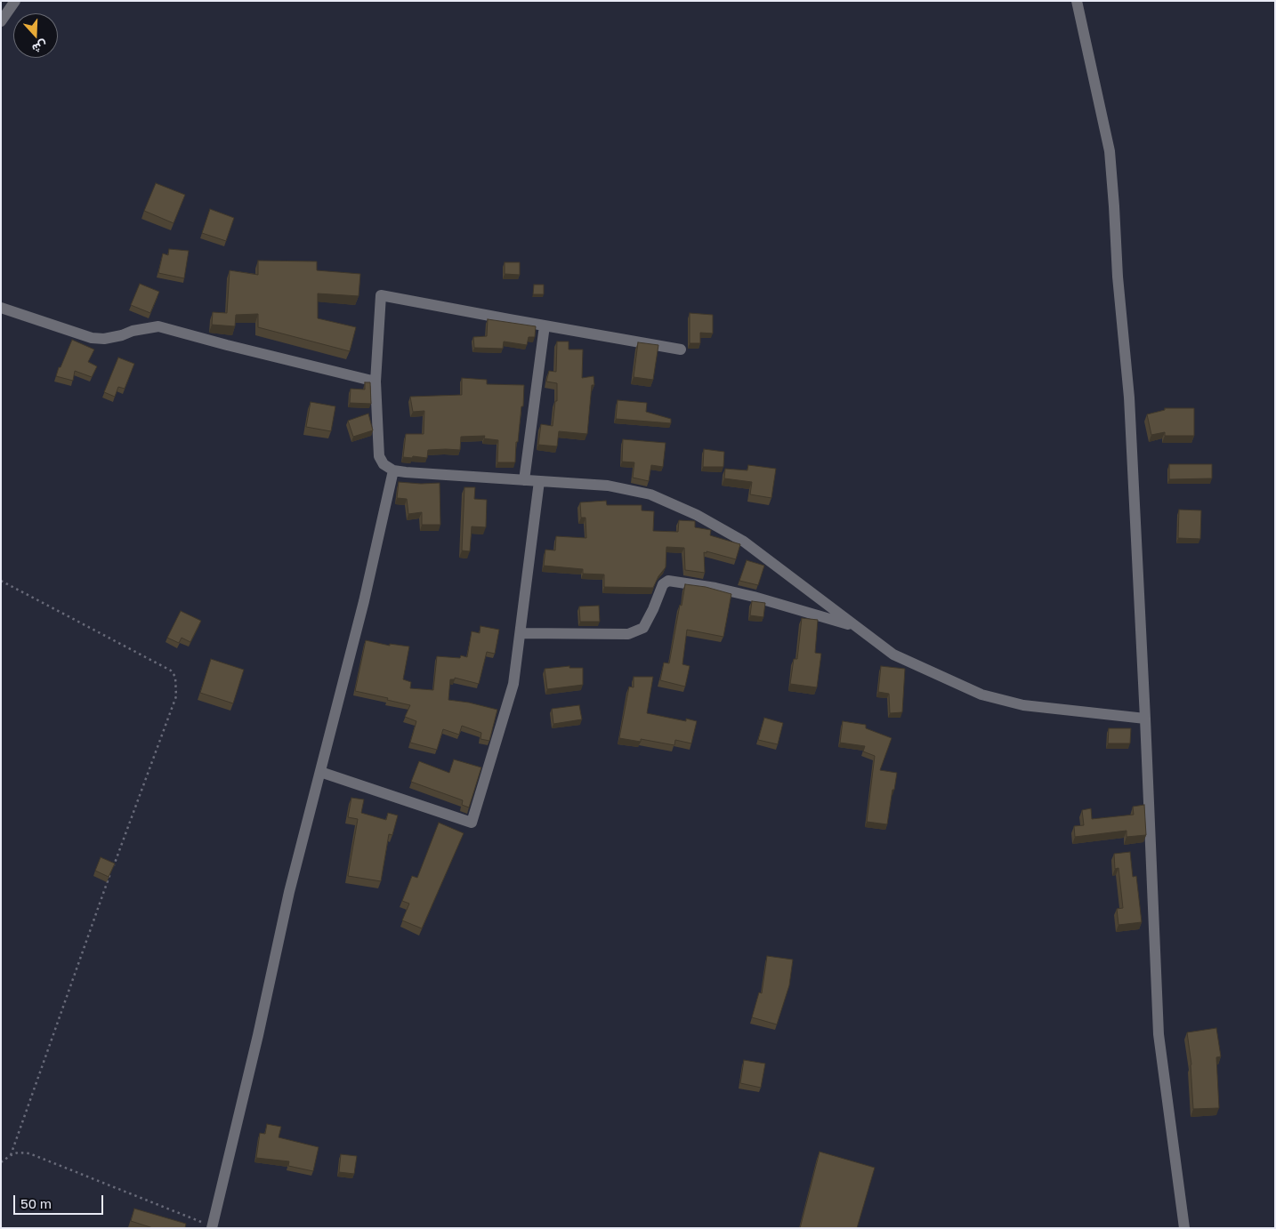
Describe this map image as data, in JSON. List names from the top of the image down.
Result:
{
  "scale_bar": "50 m",
  "north": "bottom"
}
